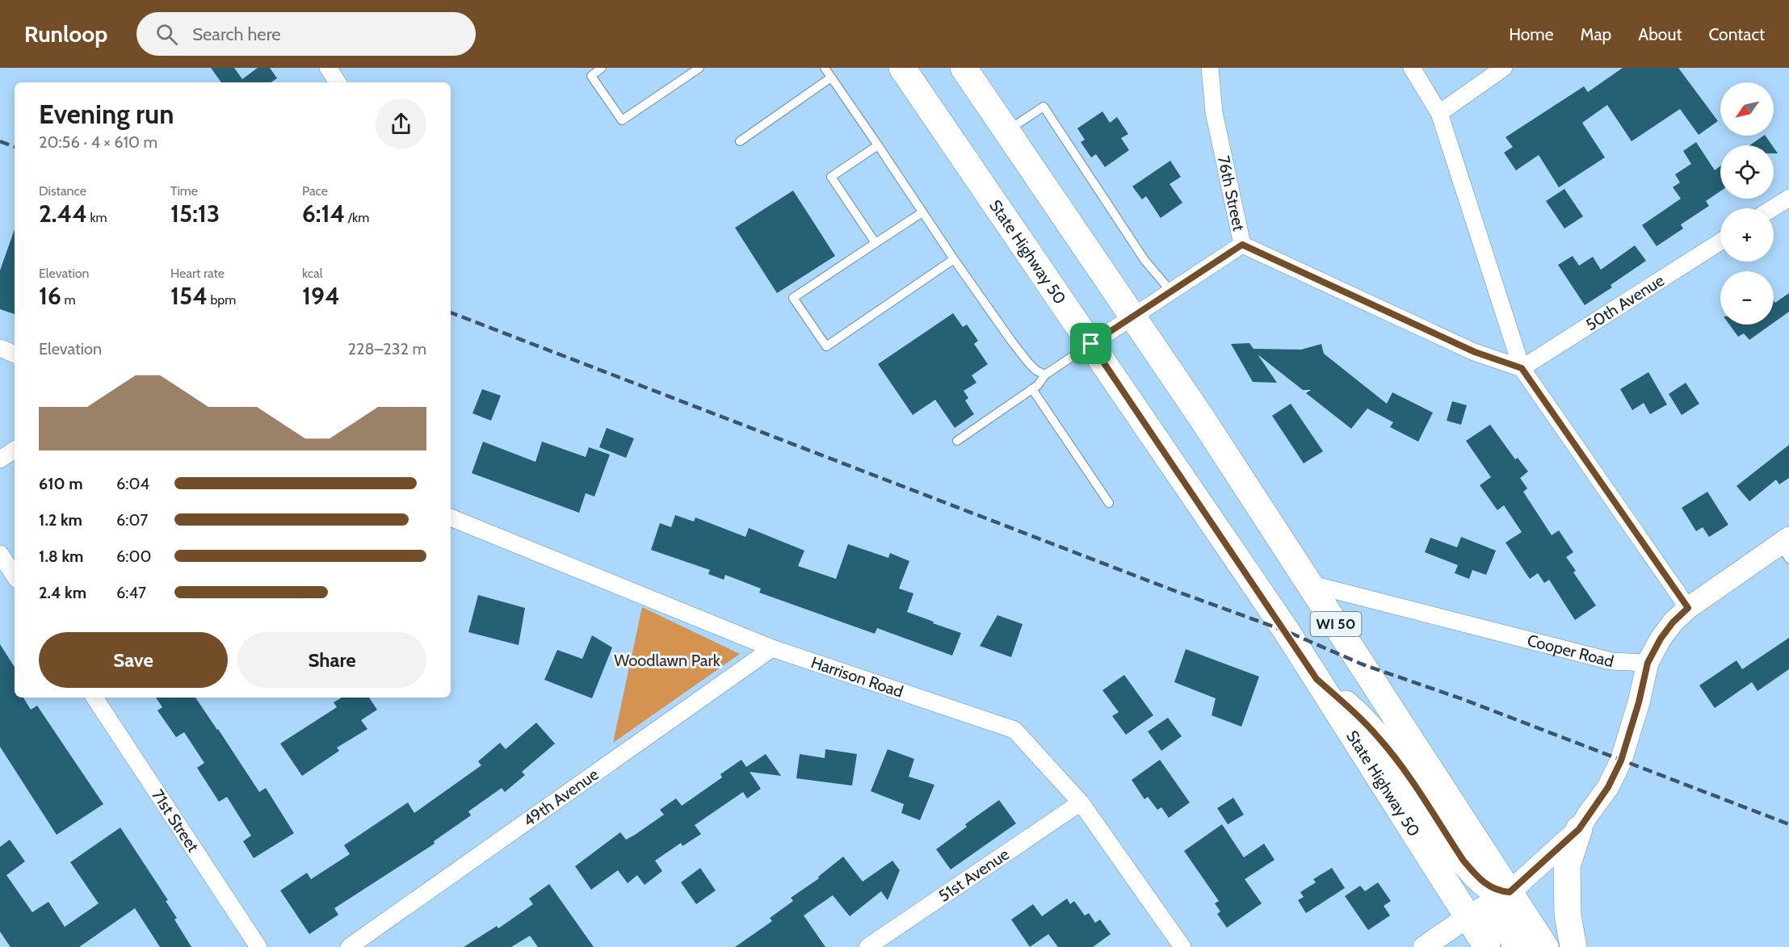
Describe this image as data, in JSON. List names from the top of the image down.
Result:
{
  "streets": {
    "main road": ["State Highway 50", "WI 50"],
    "street": [
      "76th Street",
      "50th Avenue",
      "Cooper Road",
      "Harrison Road",
      "49th Avenue",
      "71st Street",
      "51st Avenue"
    ]
  },
  "crossings": [
    ["76th Street", "50th Avenue"],
    ["WI 50", "Cooper Road"],
    ["Harrison Road", "49th Avenue"],
    ["Harrison Road", "51st Avenue"]
  ],
  "parks": ["Woodlawn Park"],
  "north": "bottom left",
  "page": {
    "header": "Runloop",
    "search": "Search here",
    "nav": [
      "Home",
      "Map",
      "About",
      "Contact"
    ],
    "map_buttons": ["+", "−"],
    "heading": ["Evening run", "20:56 · 4 × 610 m"],
    "stats": [
      ["Distance", "2.44 km"],
      ["Time", "15:13"],
      ["Pace", "6:14 /km"],
      ["Elevation", "16 m"],
      ["Heart rate", "154 bpm"],
      ["kcal", "194"]
    ],
    "chart": ["Elevation", "228–232 m"],
    "list": [
      {
        "name": "610 m",
        "note": "6:04"
      },
      {
        "name": "1.2 km",
        "note": "6:07"
      },
      {
        "name": "1.8 km",
        "note": "6:00"
      },
      {
        "name": "2.4 km",
        "note": "6:47"
      }
    ],
    "buttons": ["Save", "Share"]
  }
}
